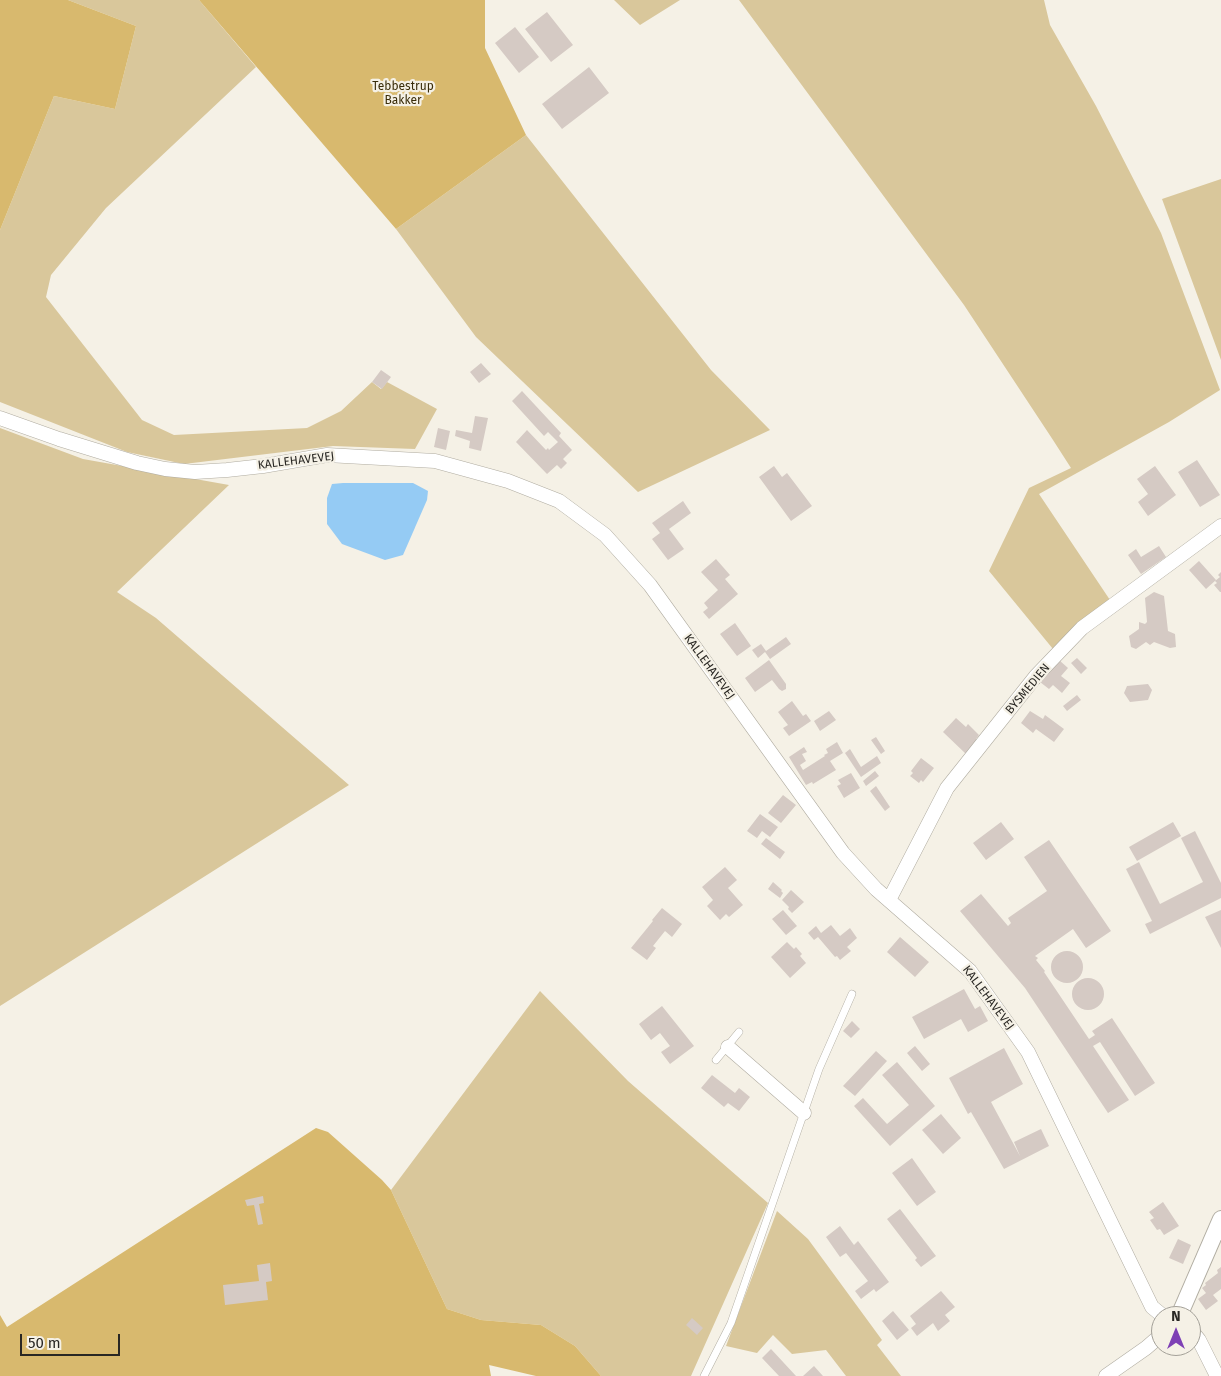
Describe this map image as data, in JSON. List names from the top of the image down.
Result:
{
  "streets": {
    "street": ["KALLEHAVEVEJ", "BYSMEDIEN"]
  },
  "crossings": [
    ["KALLEHAVEVEJ", "BYSMEDIEN"]
  ],
  "parks": ["Tebbestrup Bakker"],
  "scale_bar": "50 m",
  "north": "top"
}
